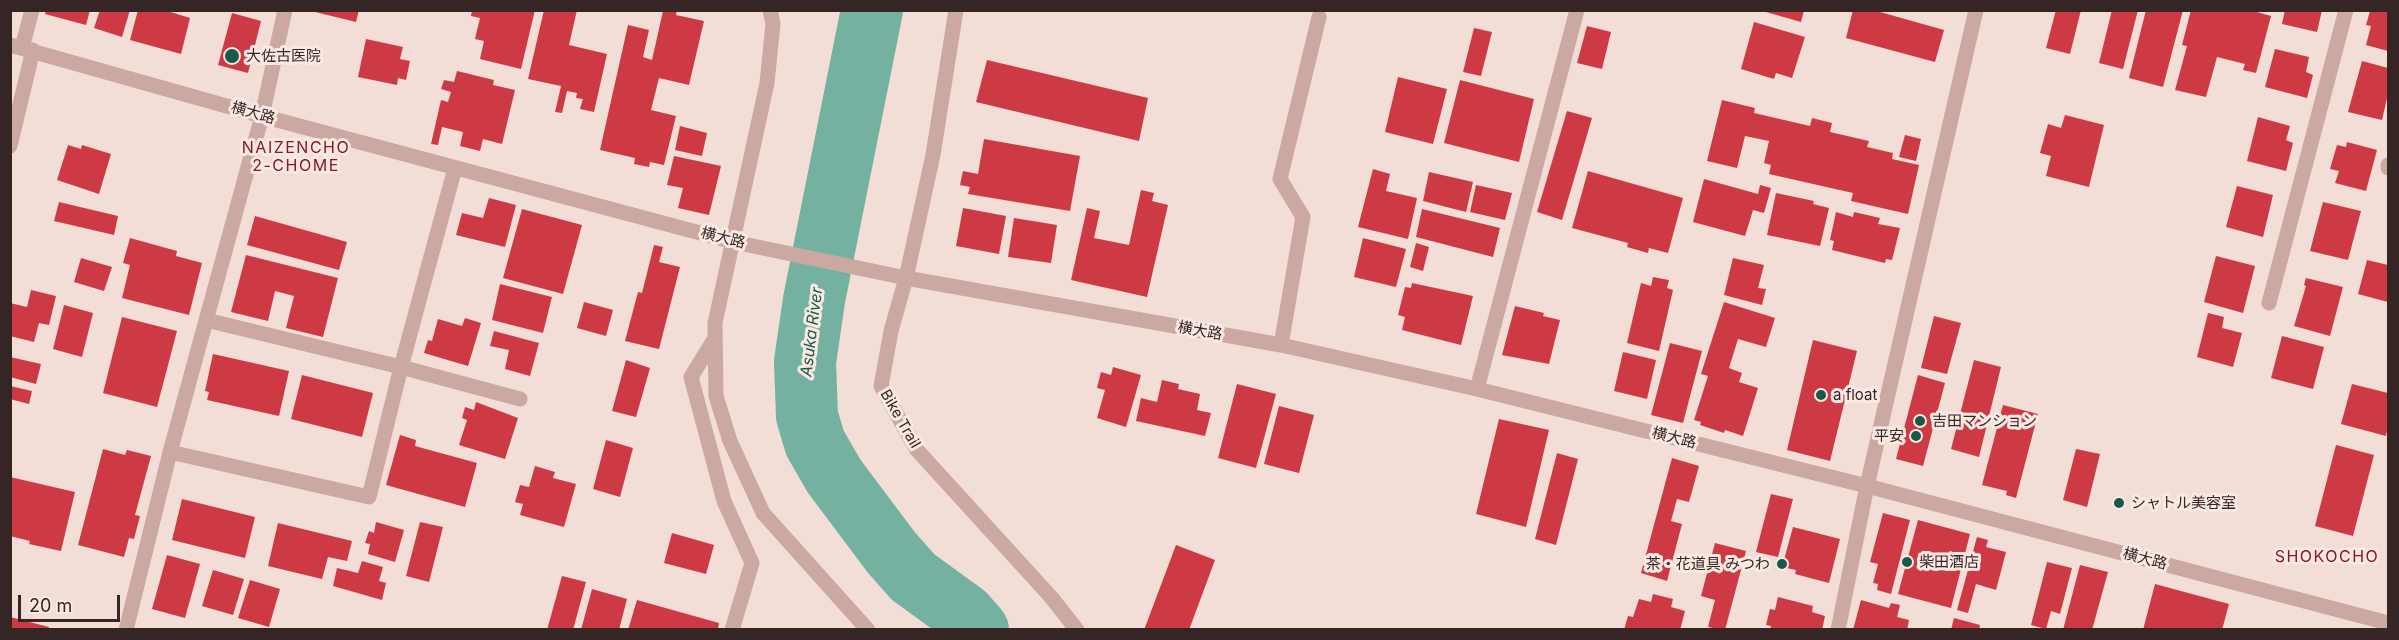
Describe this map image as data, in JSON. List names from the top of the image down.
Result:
{
  "streets": {
    "street": ["横大路", "Bike Trail"]
  },
  "crossings": [
    ["横大路", "Bike Trail"]
  ],
  "districts": ["NAIZENCHO 2-CHOME", "SHOKOCHO"],
  "water": ["Asuka River"],
  "places": [
    "大佐古医院",
    "a float",
    "吉田マンション",
    "平安",
    "シャトル美容室",
    "柴田酒店",
    "茶・花道具 みつわ"
  ],
  "scale_bar": "20 m"
}
